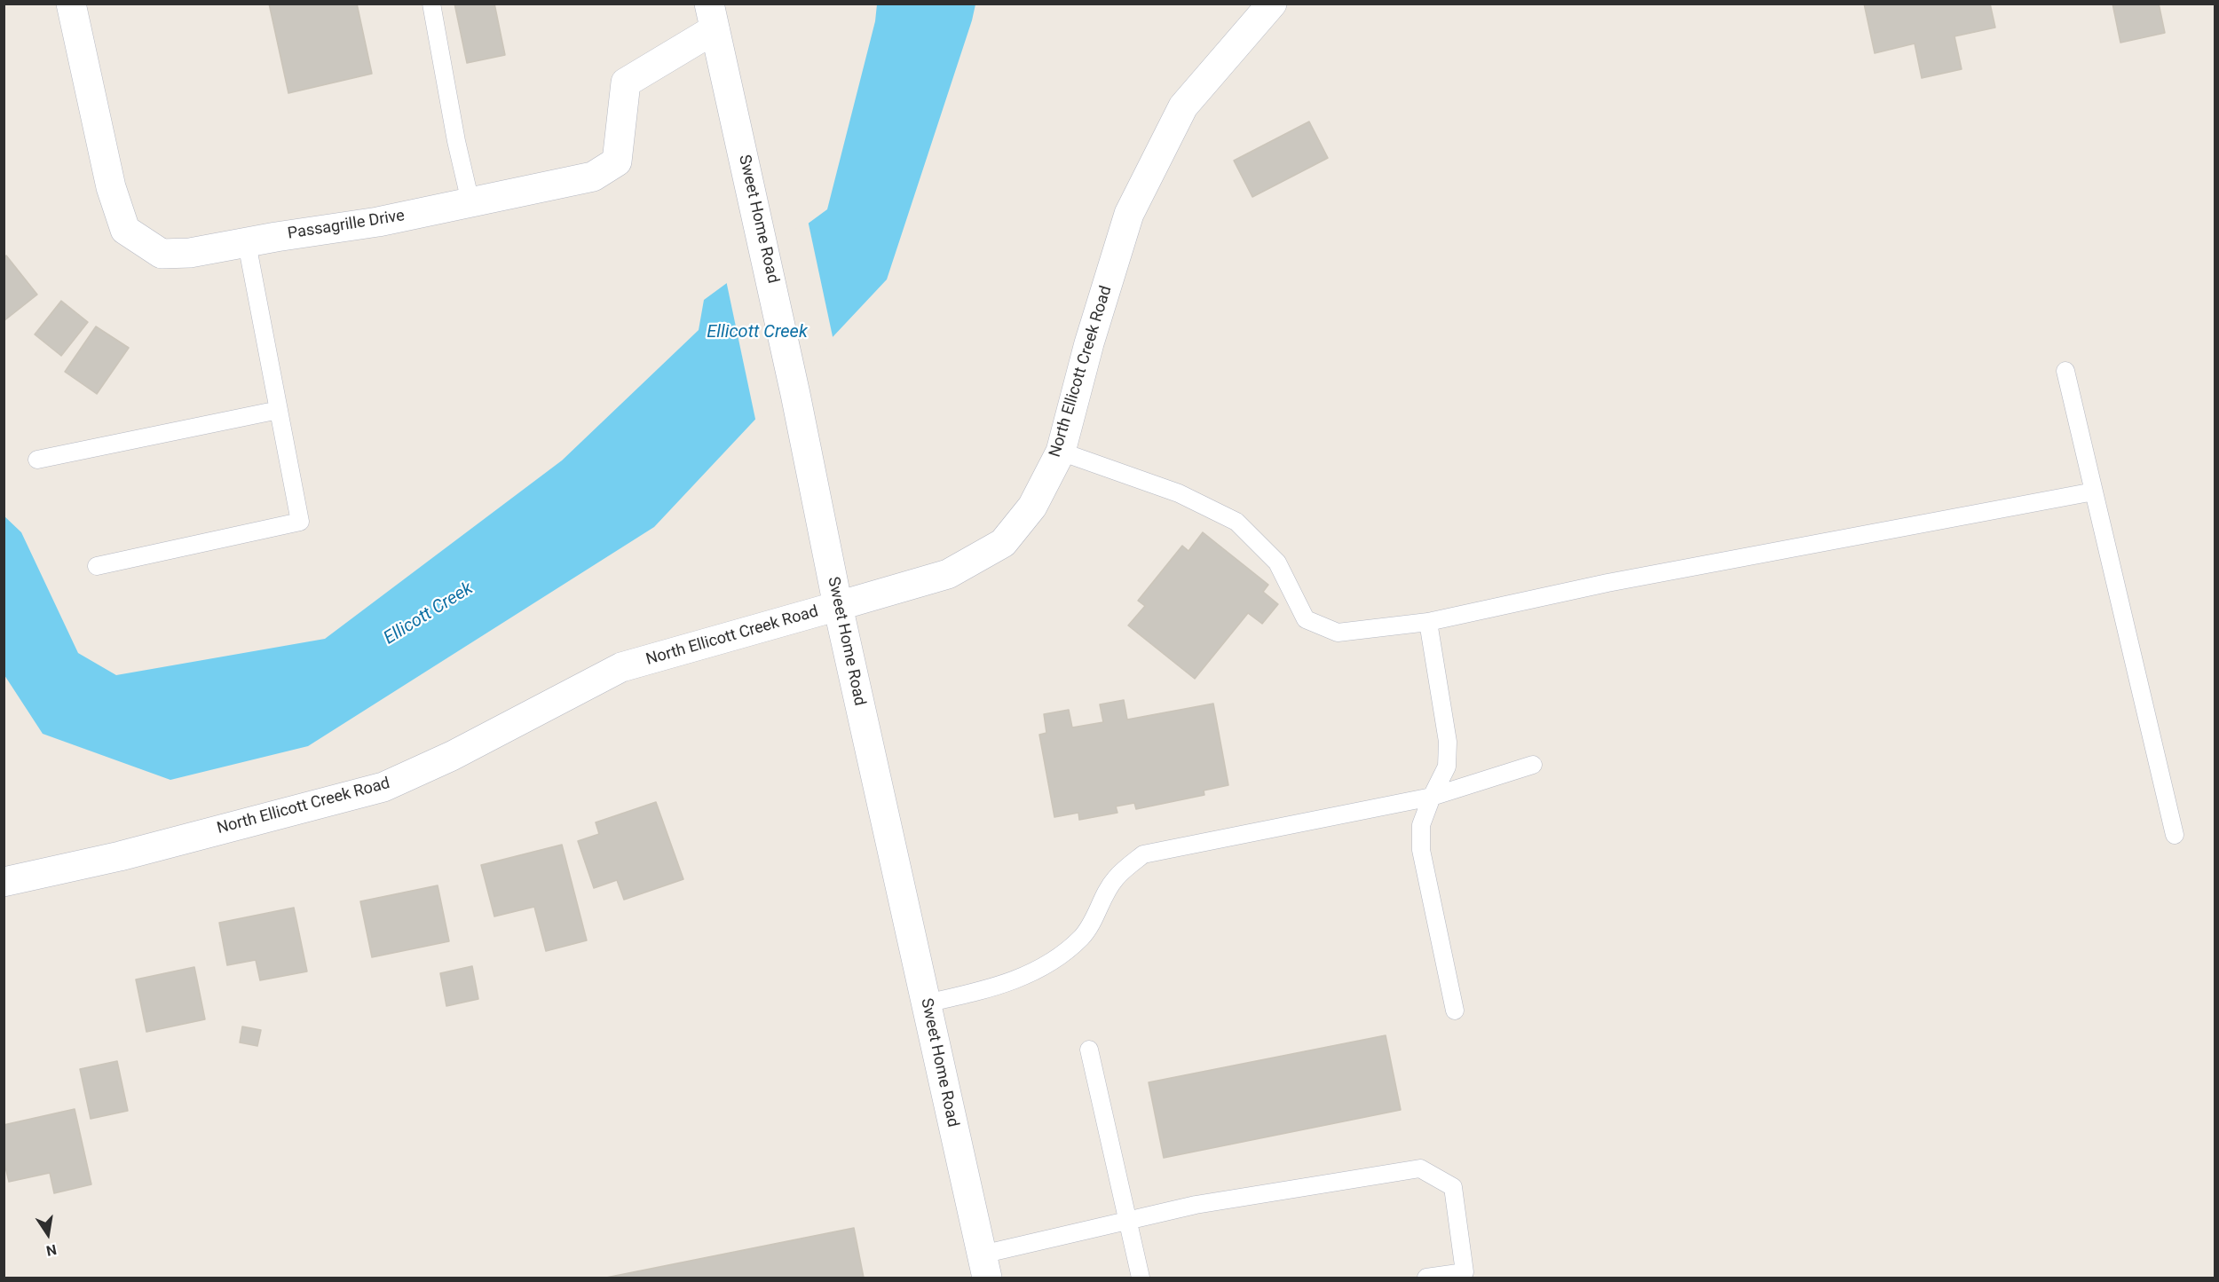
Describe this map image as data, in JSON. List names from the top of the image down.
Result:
{
  "streets": {
    "street": ["Sweet Home Road", "Passagrille Drive", "North Ellicott Creek Road"]
  },
  "crossings": [
    ["Sweet Home Road", "Passagrille Drive"],
    ["Sweet Home Road", "North Ellicott Creek Road"]
  ],
  "water": ["Ellicott Creek"],
  "north": "bottom"
}
